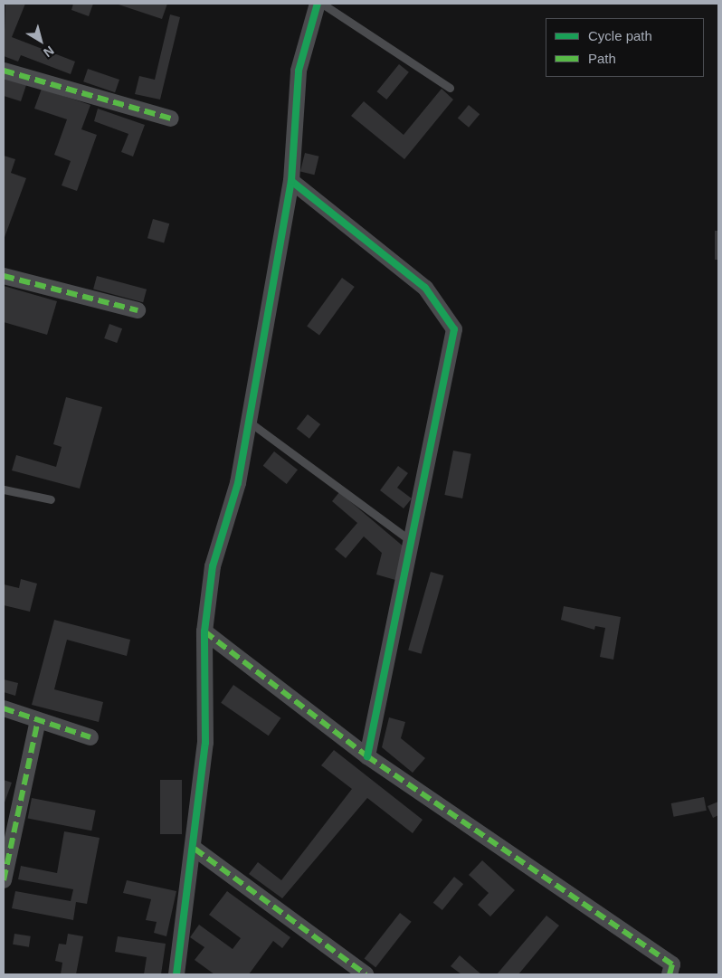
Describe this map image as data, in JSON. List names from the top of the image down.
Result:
{
  "legend": ["Cycle path", "Path"],
  "north": "bottom right"
}
